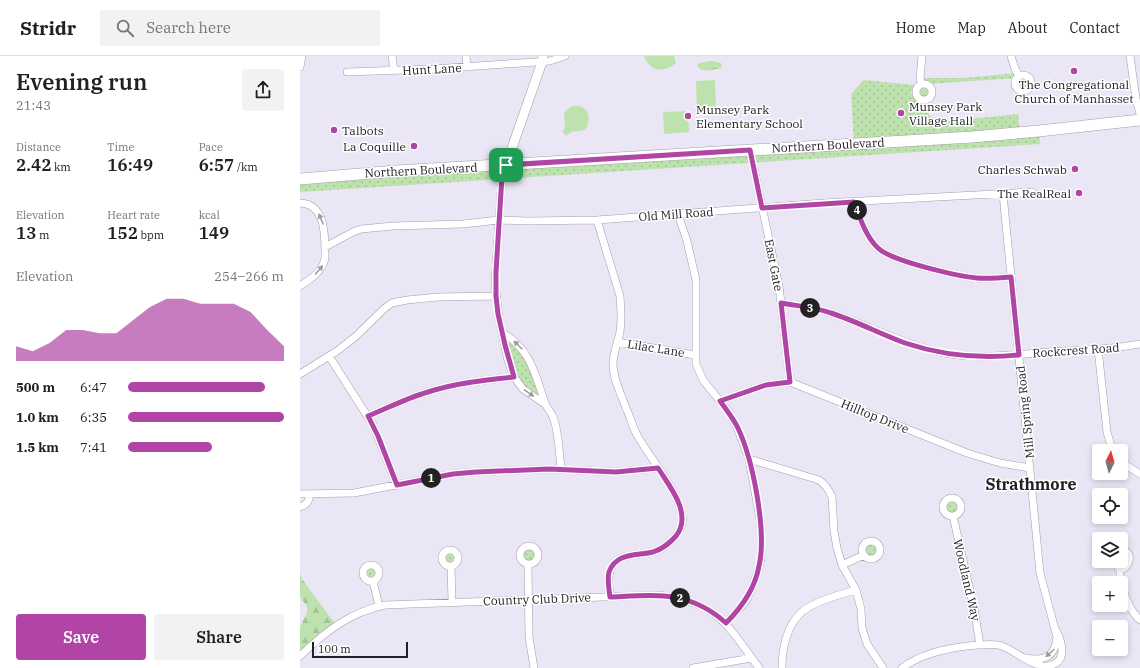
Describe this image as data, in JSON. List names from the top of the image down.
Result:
{
  "streets": {
    "main road": ["Northern Boulevard"],
    "street": [
      "Hunt Lane",
      "Old Mill Road",
      "East Gate",
      "Lilac Lane",
      "Rockcrest Road",
      "Mill Spring Road",
      "Hilltop Drive",
      "Woodland Way",
      "Country Club Drive"
    ]
  },
  "crossings": [
    ["Northern Boulevard", "East Gate"],
    ["Old Mill Road", "East Gate"],
    ["Old Mill Road", "Mill Spring Road"],
    ["East Gate", "Rockcrest Road"],
    ["East Gate", "Hilltop Drive"],
    ["Rockcrest Road", "Mill Spring Road"],
    ["Mill Spring Road", "Hilltop Drive"],
    ["Mill Spring Road", "Woodland Way"]
  ],
  "districts": ["Strathmore"],
  "places": [
    "The Congregational Church of Manhasset",
    "Munsey Park Village Hall",
    "Munsey Park Elementary School",
    "Talbots",
    "La Coquille",
    "Charles Schwab",
    "The RealReal"
  ],
  "scale_bar": "100 m",
  "north": "top",
  "page": {
    "header": "Stridr",
    "search": "Search here",
    "nav": [
      "Home",
      "Map",
      "About",
      "Contact"
    ],
    "heading": ["Evening run", "21:43"],
    "stats": [
      ["Distance", "2.42 km"],
      ["Time", "16:49"],
      ["Pace", "6:57 /km"],
      ["Elevation", "13 m"],
      ["Heart rate", "152 bpm"],
      ["kcal", "149"]
    ],
    "pins": [
      "4",
      "3",
      "1",
      "2"
    ],
    "chart": ["Elevation", "254–266 m"],
    "list": [
      {
        "name": "500 m",
        "note": "6:47"
      },
      {
        "name": "1.0 km",
        "note": "6:35"
      },
      {
        "name": "1.5 km",
        "note": "7:41"
      }
    ],
    "map_buttons": ["+", "−"],
    "buttons": ["Save", "Share"],
    "scale": "100 m"
  }
}
